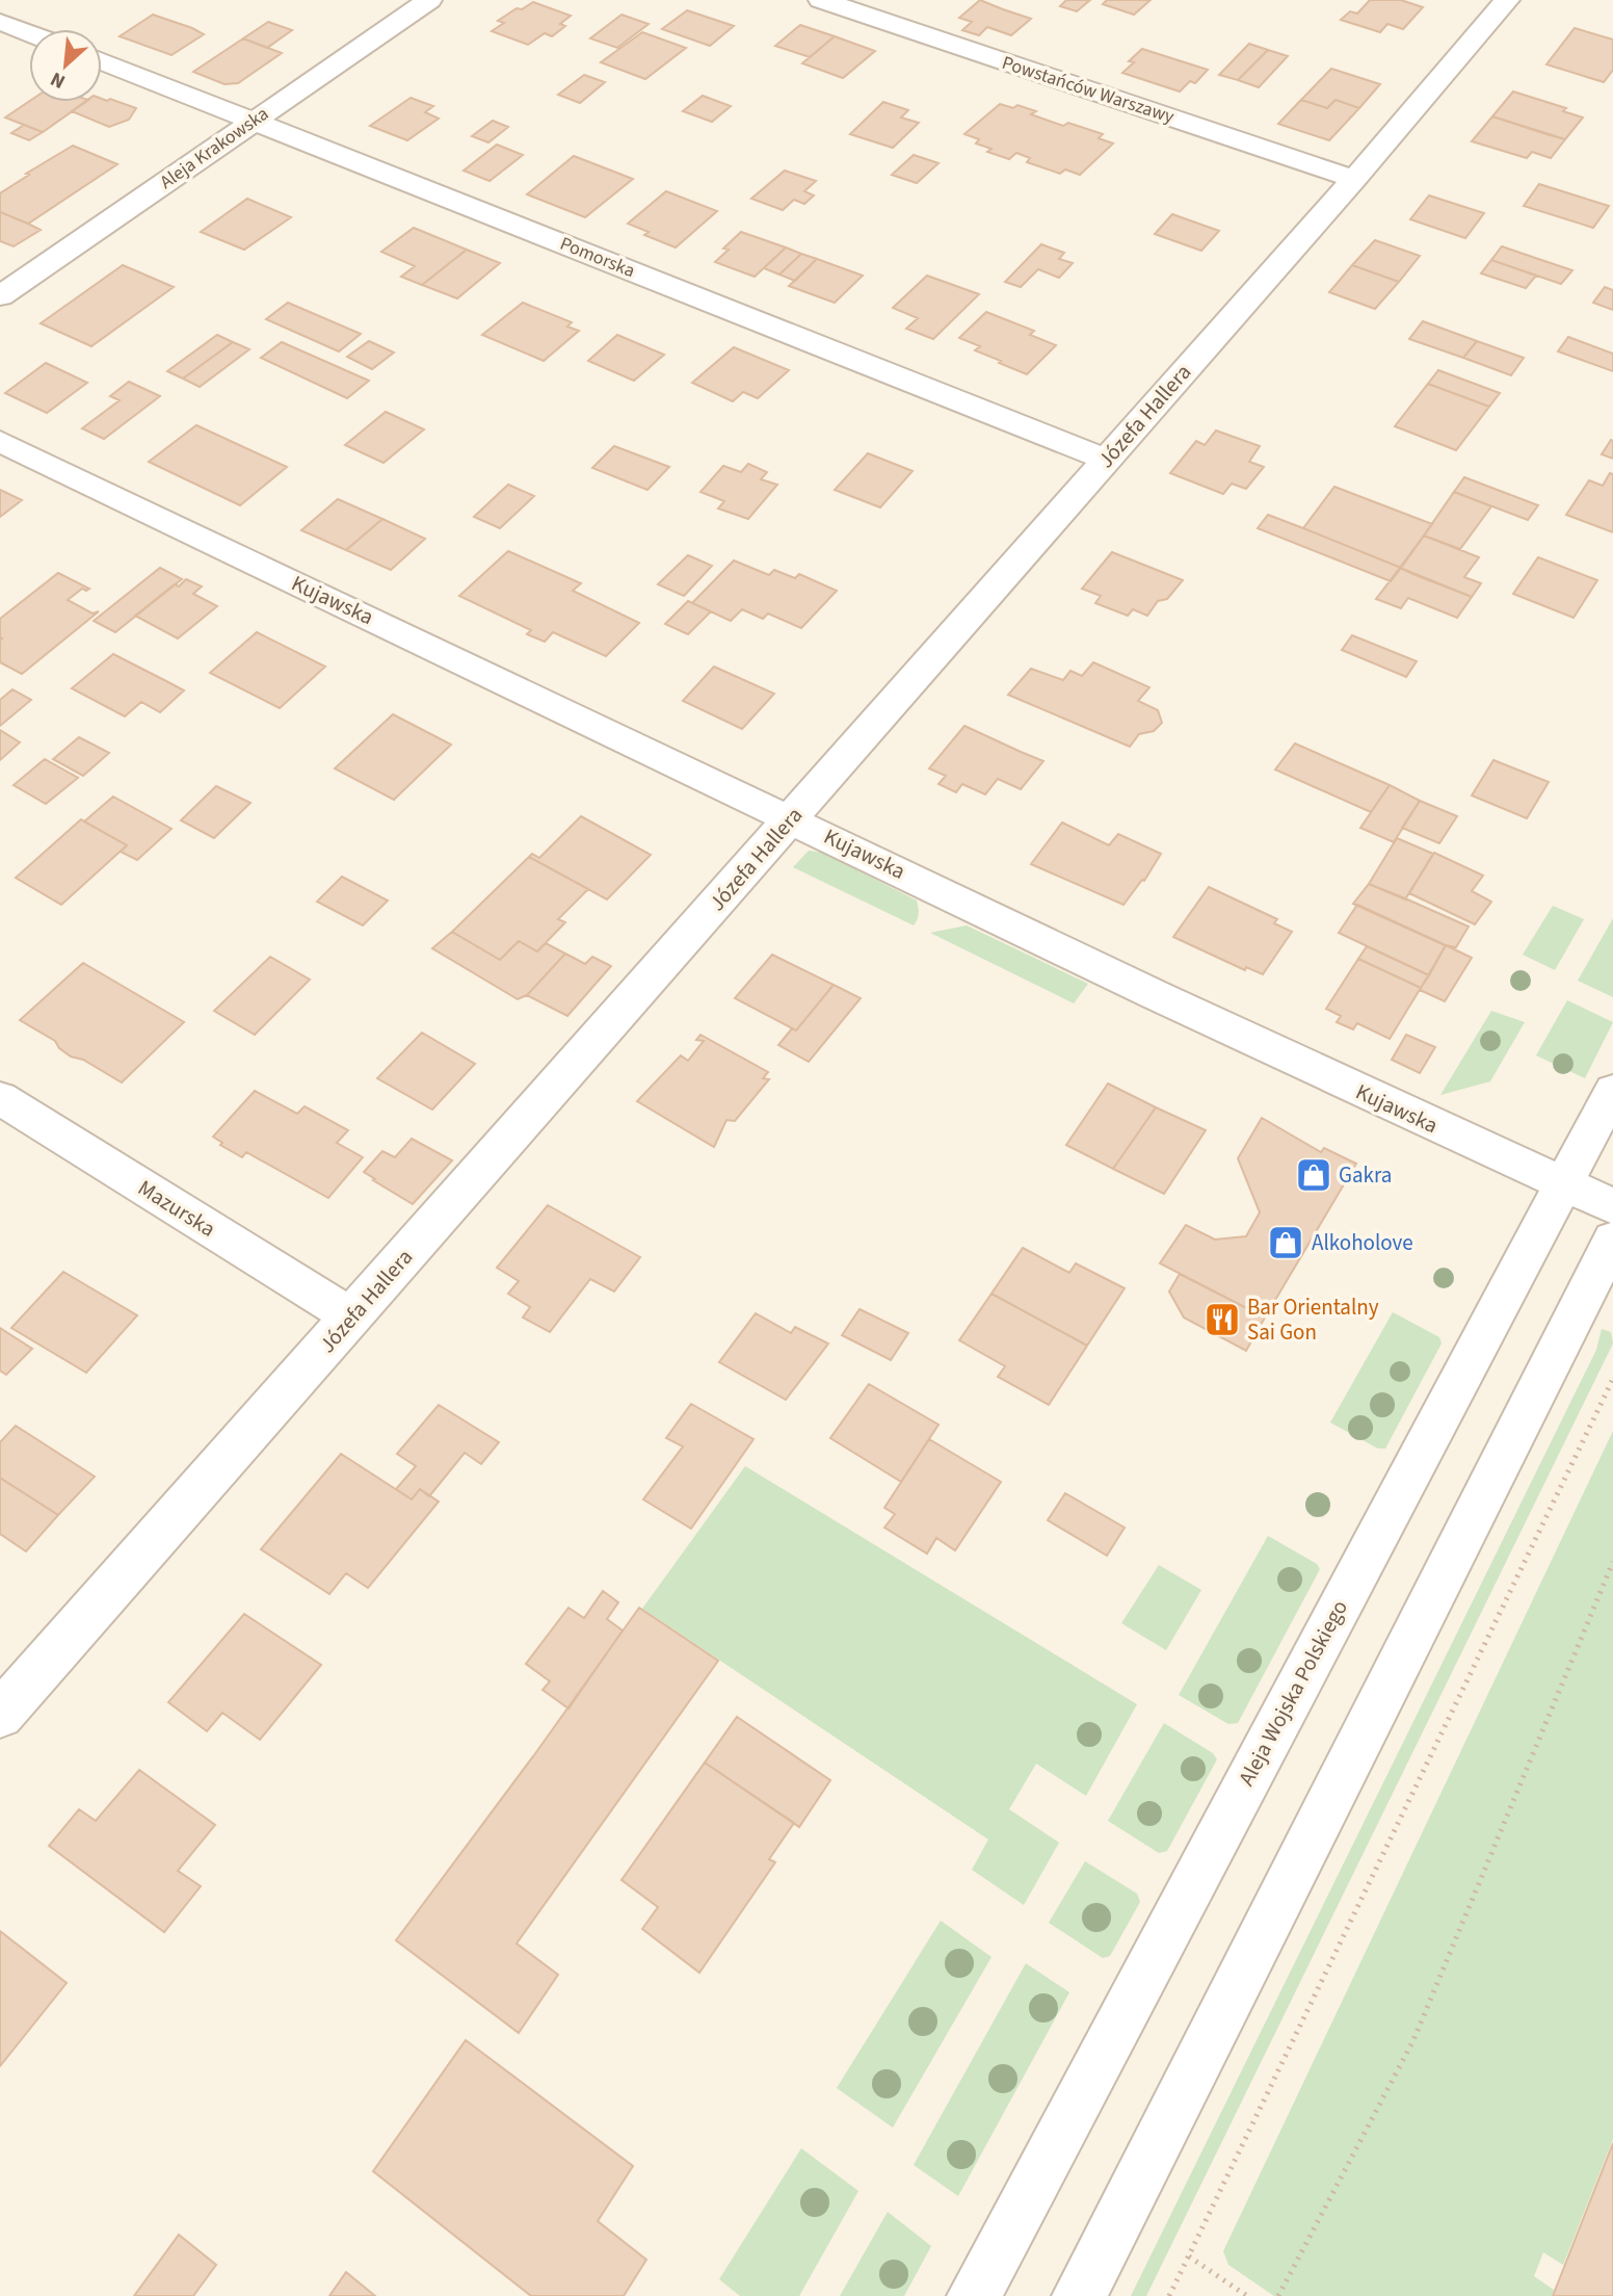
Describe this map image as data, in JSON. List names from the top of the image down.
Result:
{
  "streets": {
    "street": [
      "Powstańców Warszawy",
      "Aleja Krakowska",
      "Pomorska",
      "Józefa Hallera",
      "Kujawska",
      "Mazurska",
      "Aleja Wojska Polskiego"
    ]
  },
  "crossings": [
    ["Powstańców Warszawy", "Józefa Hallera"],
    ["Aleja Krakowska", "Pomorska"],
    ["Pomorska", "Józefa Hallera"],
    ["Józefa Hallera", "Kujawska"],
    ["Józefa Hallera", "Mazurska"],
    ["Kujawska", "Aleja Wojska Polskiego"]
  ],
  "places": {
    "shop": ["Gakra", "Alkoholove"],
    "restaurant": ["Bar Orientalny Sai Gon"]
  },
  "north": "bottom left"
}
